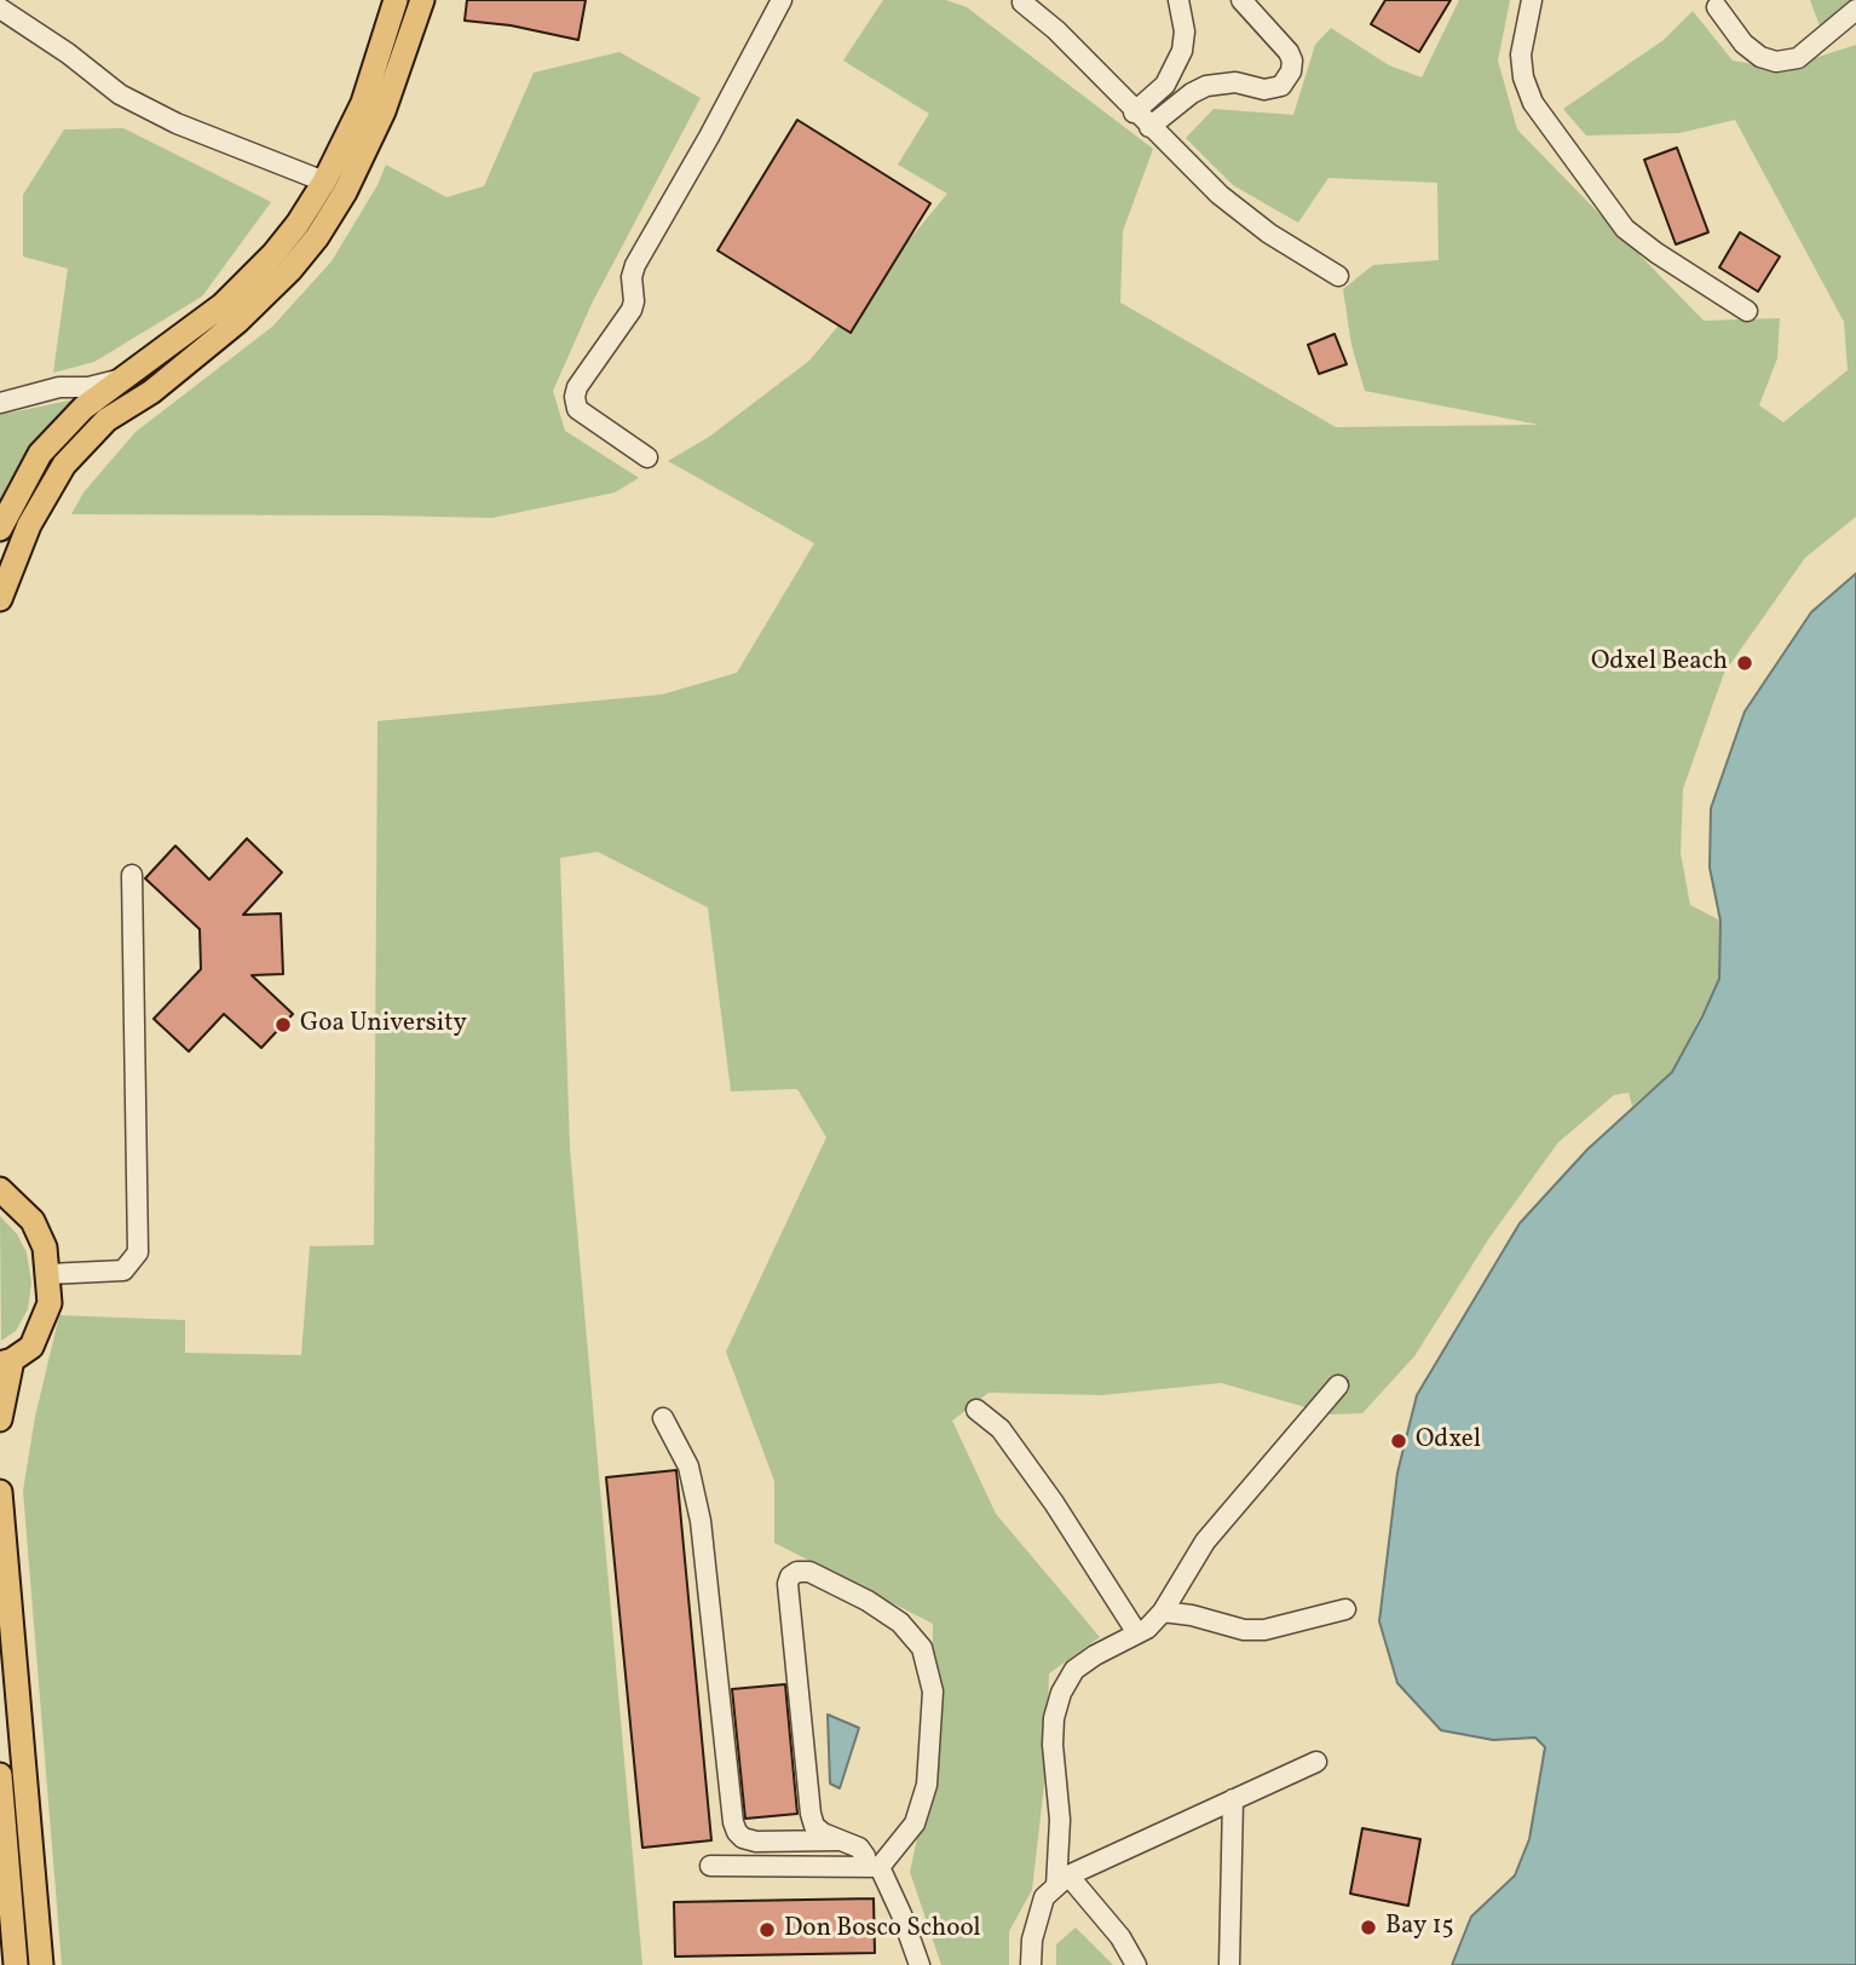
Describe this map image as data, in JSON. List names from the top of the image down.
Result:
{
  "places": [
    "Odxel Beach",
    "Goa University",
    "Odxel",
    "Bay 15",
    "Don Bosco School"
  ]
}
